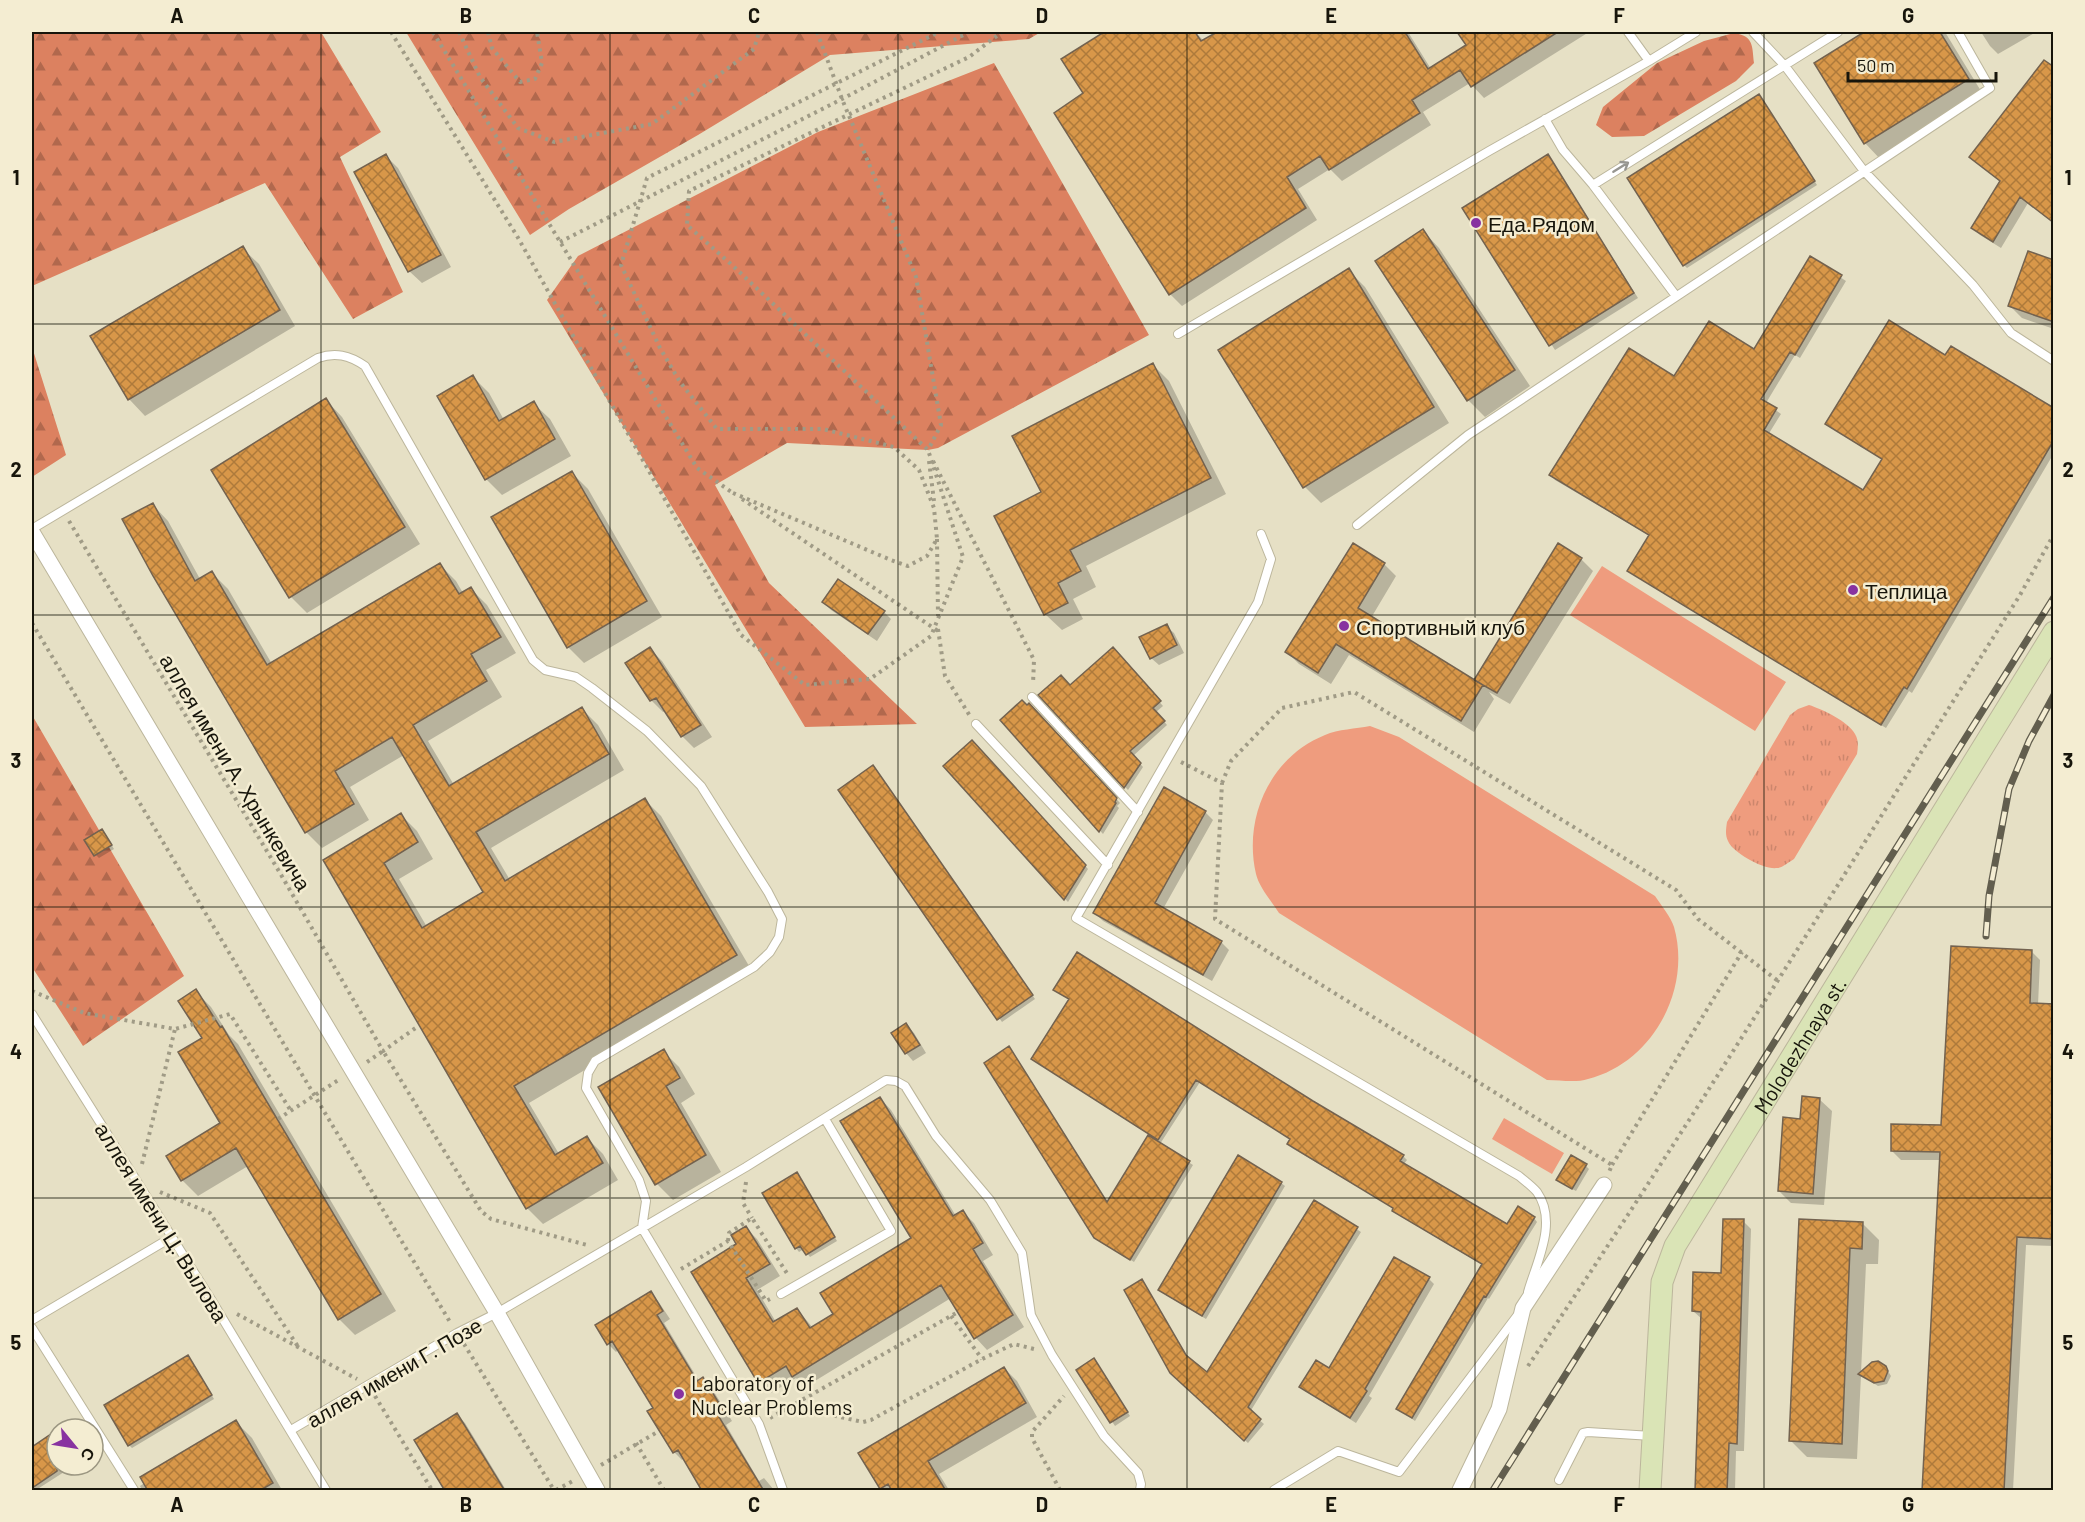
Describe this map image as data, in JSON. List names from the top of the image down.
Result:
{
  "streets": {
    "main road": ["Molodezhnaya st."],
    "lane": ["аллея имени Ц. Вылова", "аллея имени Г. Позе"],
    "path": ["аллея имени А. Хрынкевича"]
  },
  "crossings": [
    ["аллея имени А. Хрынкевича", "аллея имени Г. Позе"],
    ["аллея имени Ц. Вылова", "аллея имени Г. Позе"]
  ],
  "places": [
    "Еда.Рядом",
    "Теплица",
    "Спортивный клуб",
    "Laboratory of Nuclear Problems"
  ],
  "scale_bar": "50 m",
  "north": "bottom right",
  "grid": {
    "columns": [
      "A",
      "B",
      "C",
      "D",
      "E",
      "F",
      "G"
    ],
    "rows": [
      "1",
      "2",
      "3",
      "4",
      "5"
    ]
  }
}
